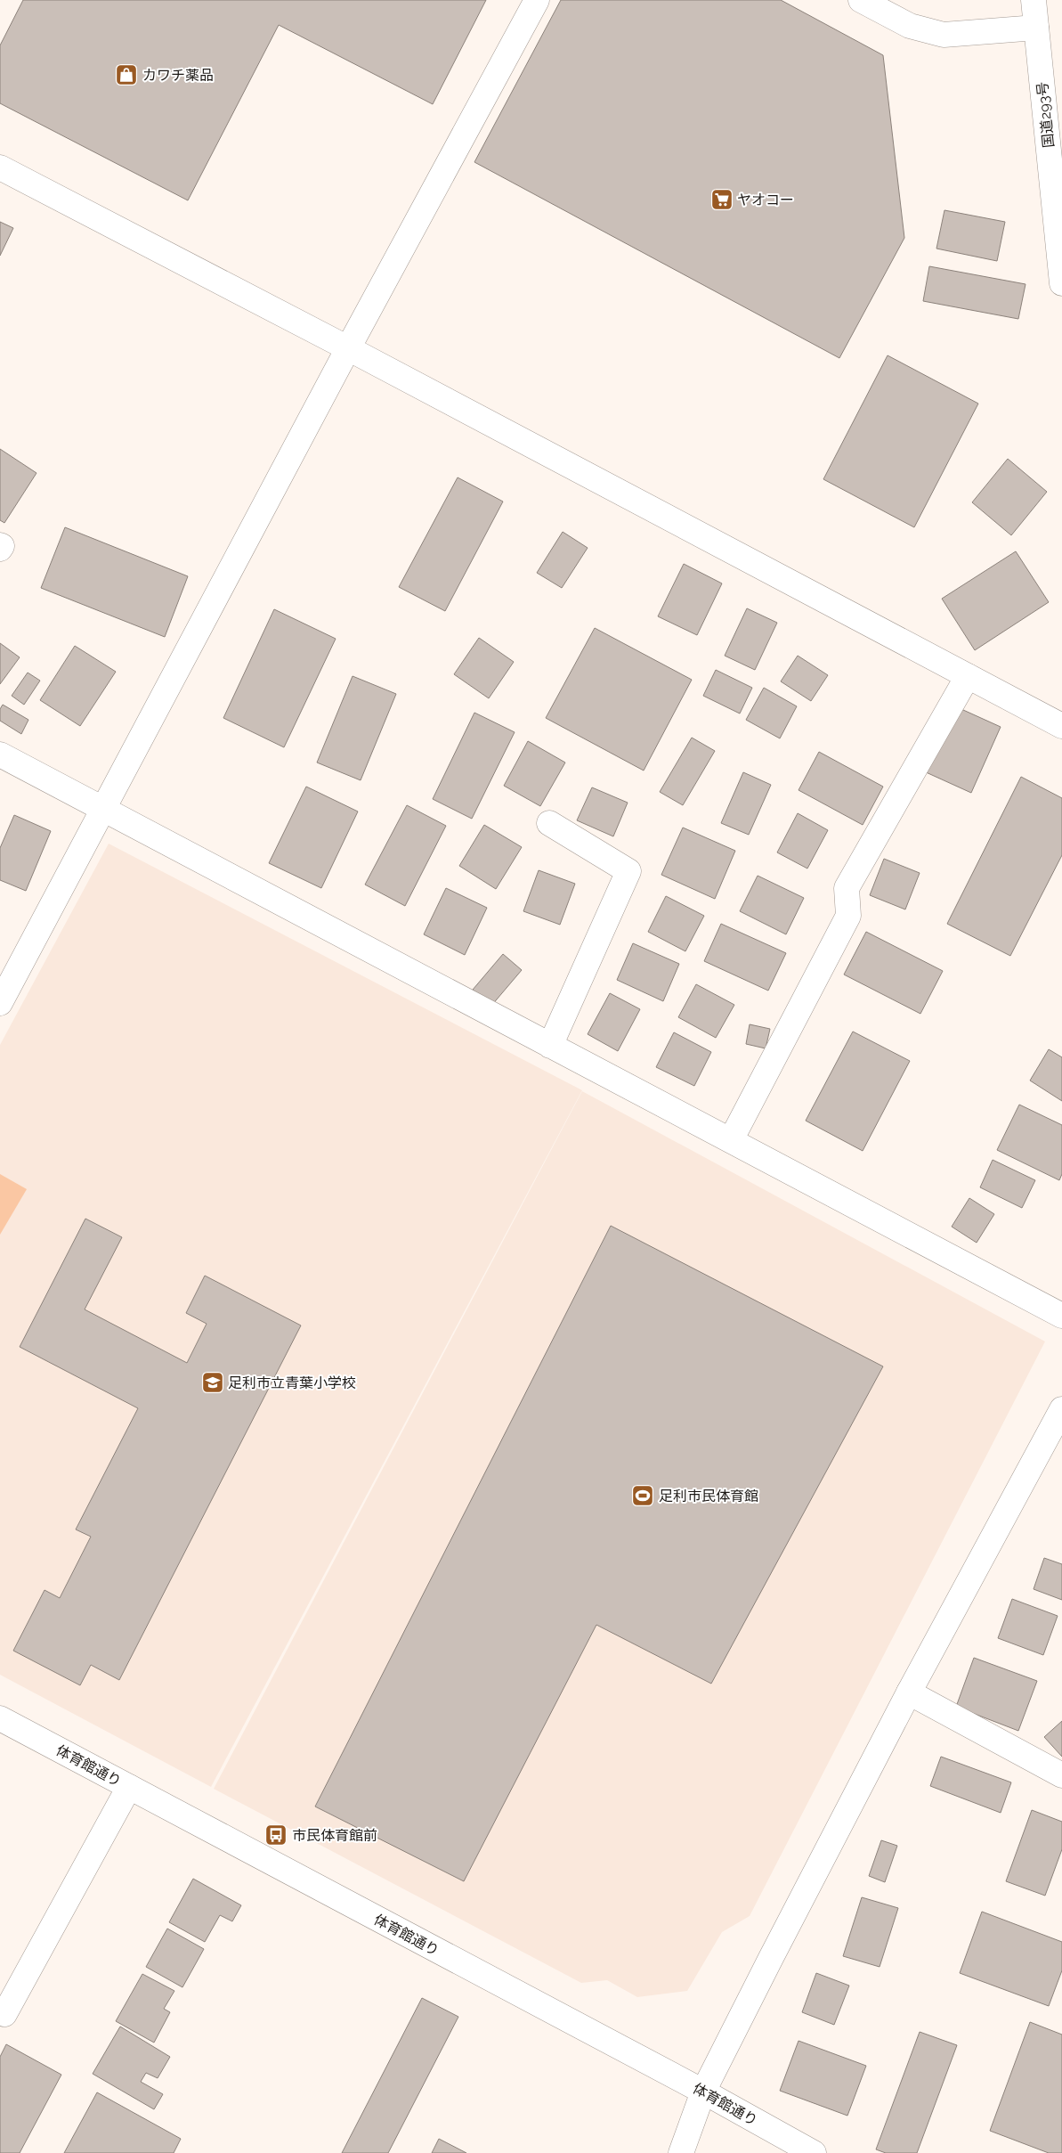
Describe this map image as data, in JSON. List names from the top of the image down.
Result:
{
  "streets": {
    "main road": ["国道293号", "体育館通り"]
  },
  "places": {
    "shop": ["カワチ薬品"],
    "supermarket": ["ヤオコー"],
    "school or university": ["足利市立青葉小学校"],
    "sports": ["足利市民体育館"],
    "bus stop": ["市民体育館前"]
  }
}
